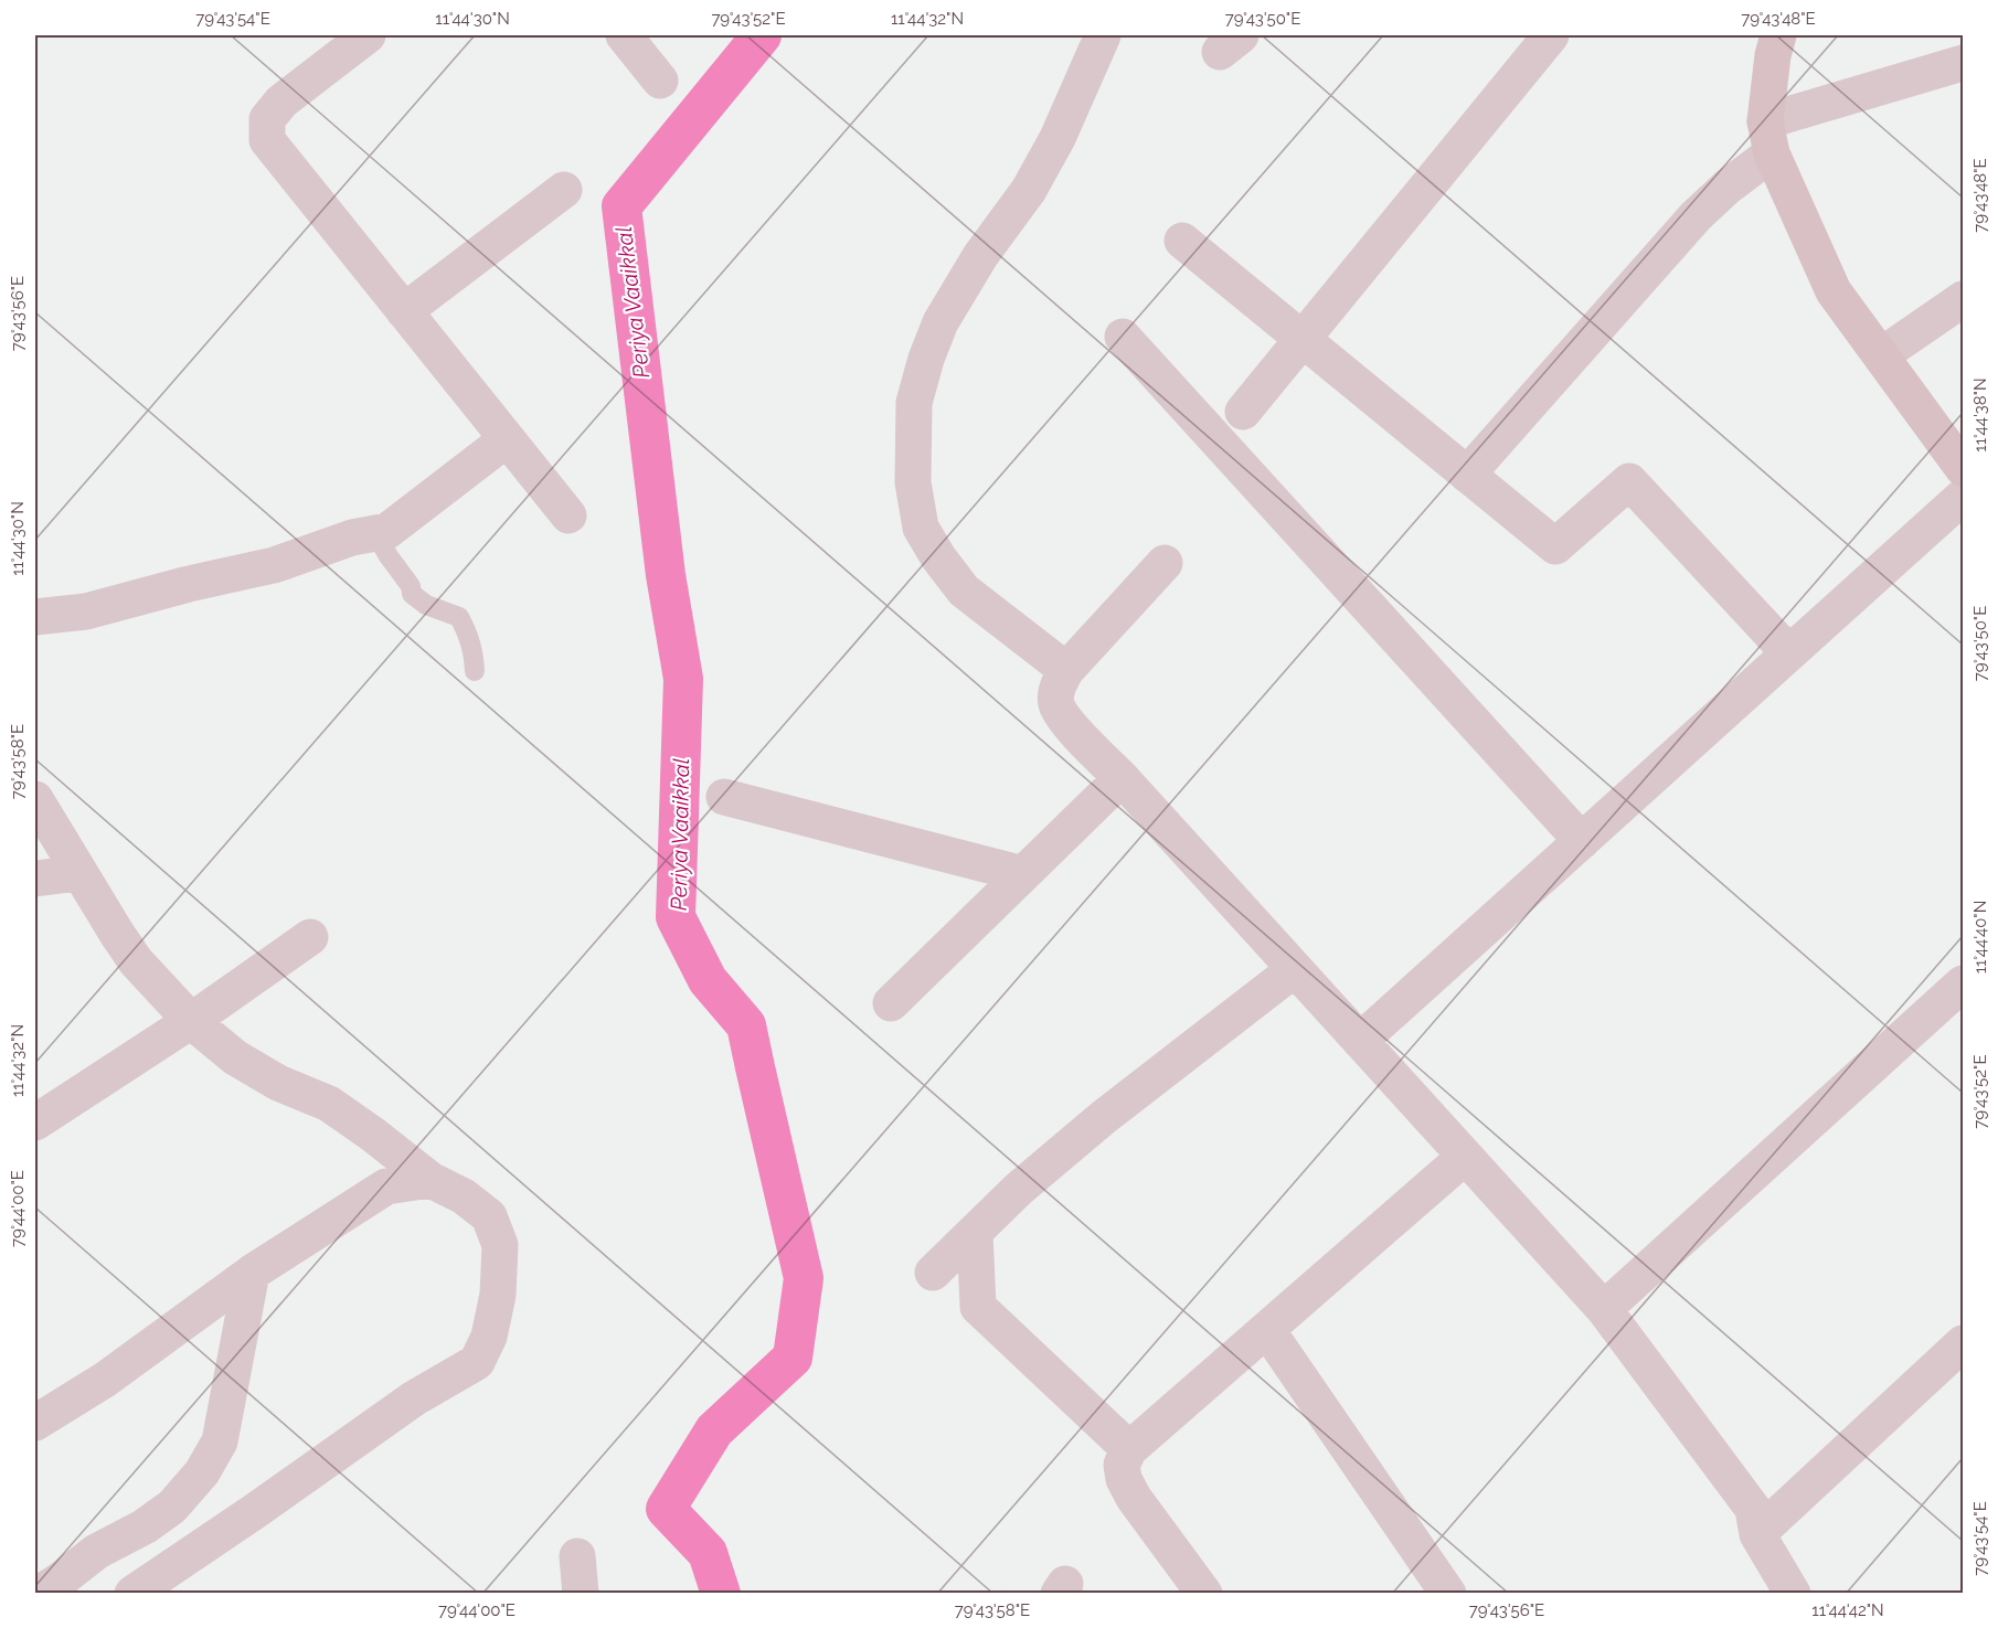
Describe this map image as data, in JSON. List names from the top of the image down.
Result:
{
  "water": ["Periya Vaaikkal"],
  "coordinates": [
    "79°43'54\"E",
    "11°44'30\"N",
    "79°43'52\"E",
    "11°44'32\"N",
    "79°43'50\"E",
    "79°43'48\"E",
    "79°43'56\"E",
    "11°44'38\"N",
    "79°43'58\"E",
    "11°44'40\"N",
    "79°44'00\"E",
    "11°44'42\"N"
  ]
}
